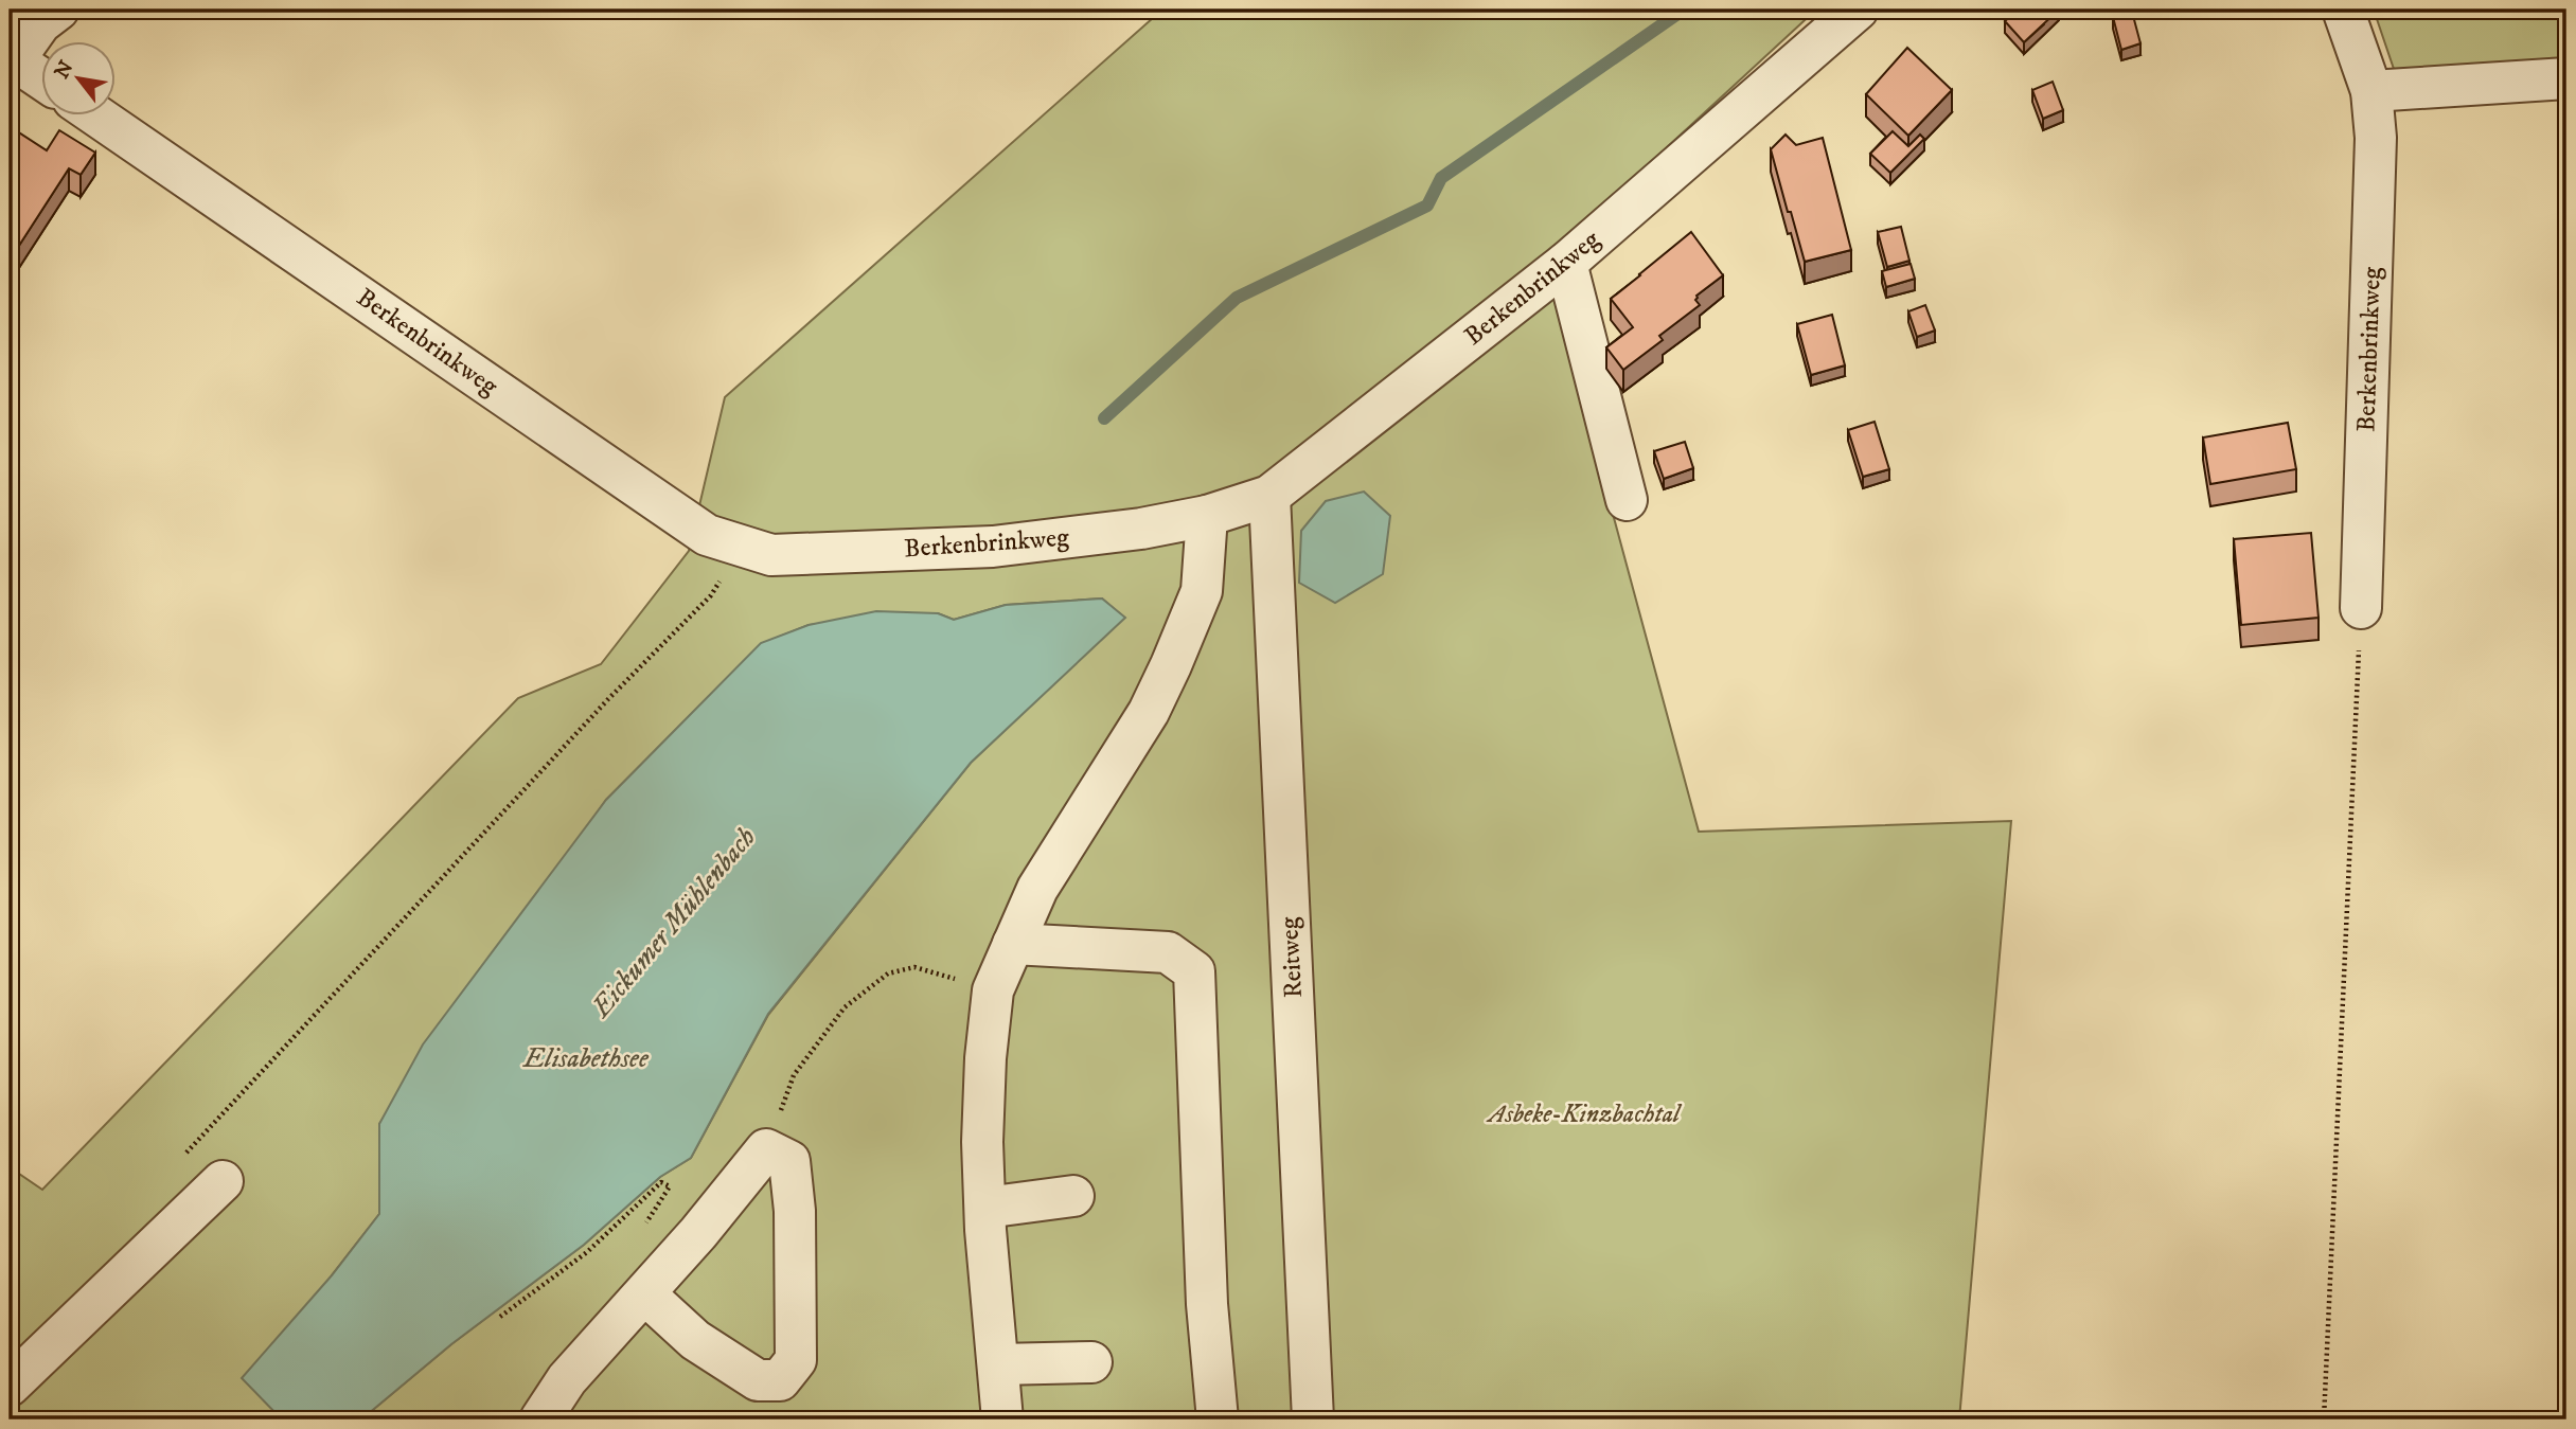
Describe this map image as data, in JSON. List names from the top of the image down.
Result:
{
  "streets": {
    "street": ["Berkenbrinkweg", "Reitweg"]
  },
  "crossings": [
    ["Berkenbrinkweg", "Reitweg"]
  ],
  "water": ["Eickumer Mühlenbach", "Elisabethsee"],
  "parks": ["Asbeke-Kinzbachtal"],
  "north": "top left"
}
